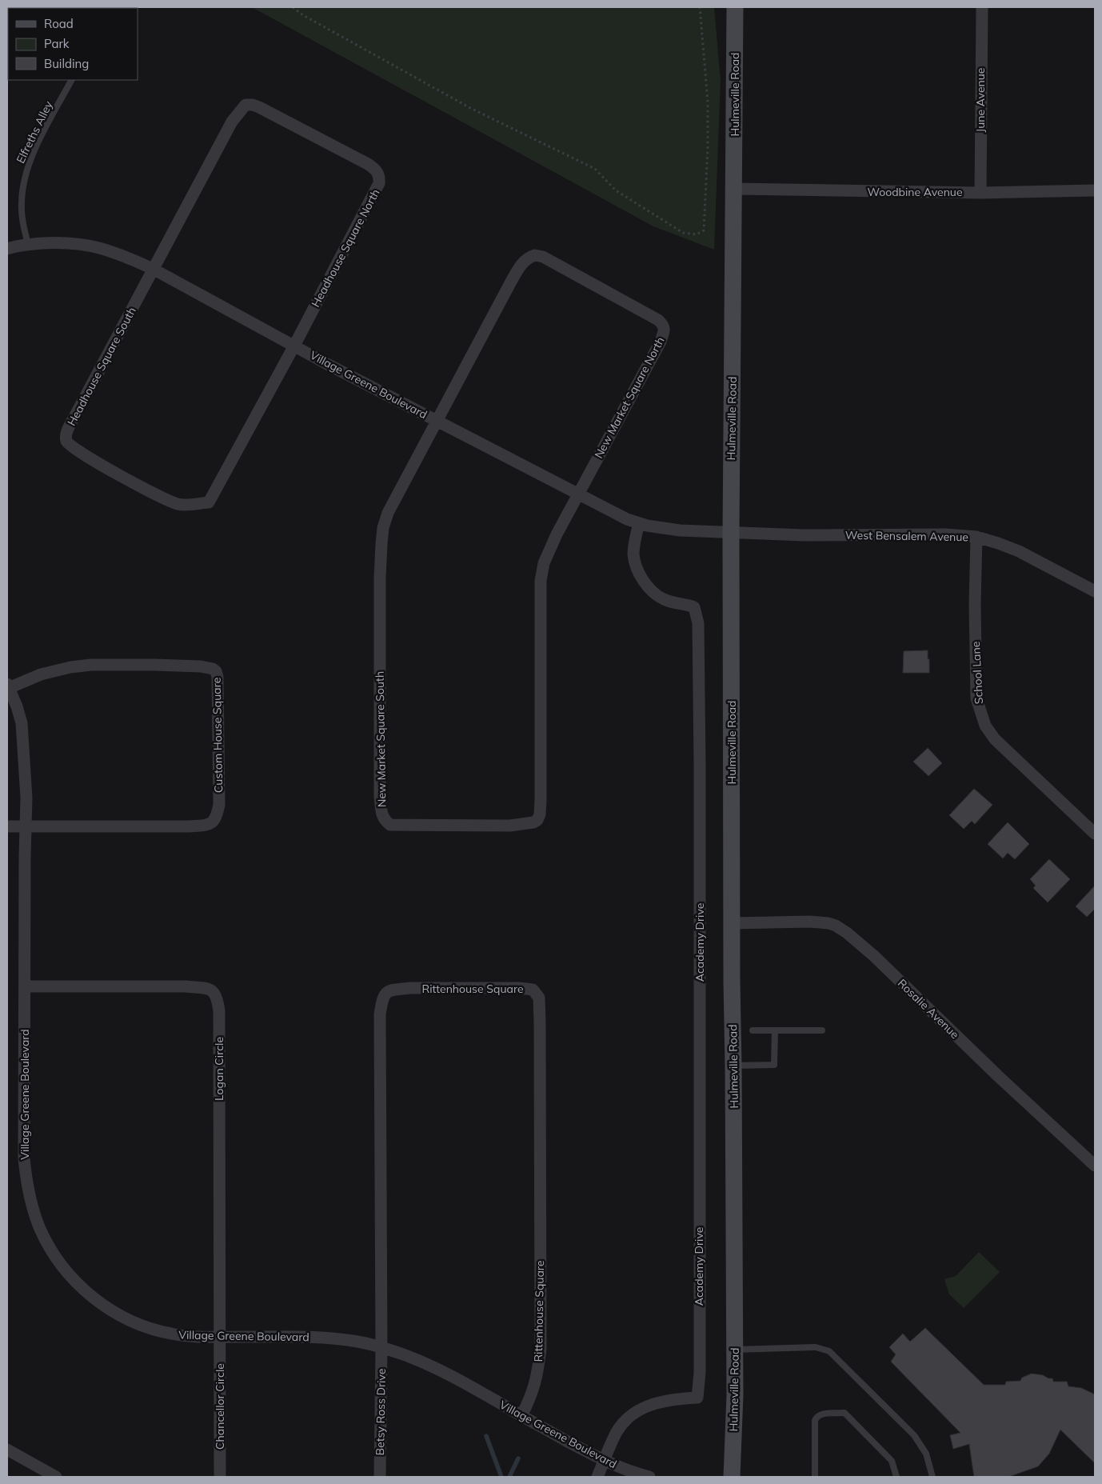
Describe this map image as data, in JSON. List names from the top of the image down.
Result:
{
  "streets": {
    "main road": ["Hulmeville Road"],
    "street": [
      "June Avenue",
      "Woodbine Avenue",
      "Headhouse Square North",
      "Headhouse Square South",
      "Village Greene Boulevard",
      "New Market Square North",
      "West Bensalem Avenue",
      "School Lane",
      "Custom House Square",
      "New Market Square South",
      "Academy Drive",
      "Rittenhouse Square",
      "Rosalie Avenue",
      "Logan Circle",
      "Chancellor Circle",
      "Betsy Ross Drive"
    ],
    "lane": ["Elfreths Alley"]
  },
  "crossings": [
    ["Hulmeville Road", "Woodbine Avenue"],
    ["Hulmeville Road", "Village Greene Boulevard"],
    ["Hulmeville Road", "West Bensalem Avenue"],
    ["Hulmeville Road", "Rosalie Avenue"],
    ["June Avenue", "Woodbine Avenue"],
    ["Elfreths Alley", "Village Greene Boulevard"],
    ["Headhouse Square North", "Headhouse Square South"],
    ["Headhouse Square North", "Village Greene Boulevard"],
    ["Headhouse Square South", "Village Greene Boulevard"],
    ["Village Greene Boulevard", "New Market Square North"],
    ["Village Greene Boulevard", "West Bensalem Avenue"],
    ["Village Greene Boulevard", "Custom House Square"],
    ["Village Greene Boulevard", "New Market Square South"],
    ["Village Greene Boulevard", "Academy Drive"],
    ["Village Greene Boulevard", "Rittenhouse Square"],
    ["Village Greene Boulevard", "Logan Circle"],
    ["Village Greene Boulevard", "Chancellor Circle"],
    ["Village Greene Boulevard", "Betsy Ross Drive"],
    ["New Market Square North", "New Market Square South"],
    ["West Bensalem Avenue", "School Lane"],
    ["Rittenhouse Square", "Betsy Ross Drive"],
    ["Logan Circle", "Chancellor Circle"]
  ],
  "legend": ["Road", "Park", "Building"]
}
